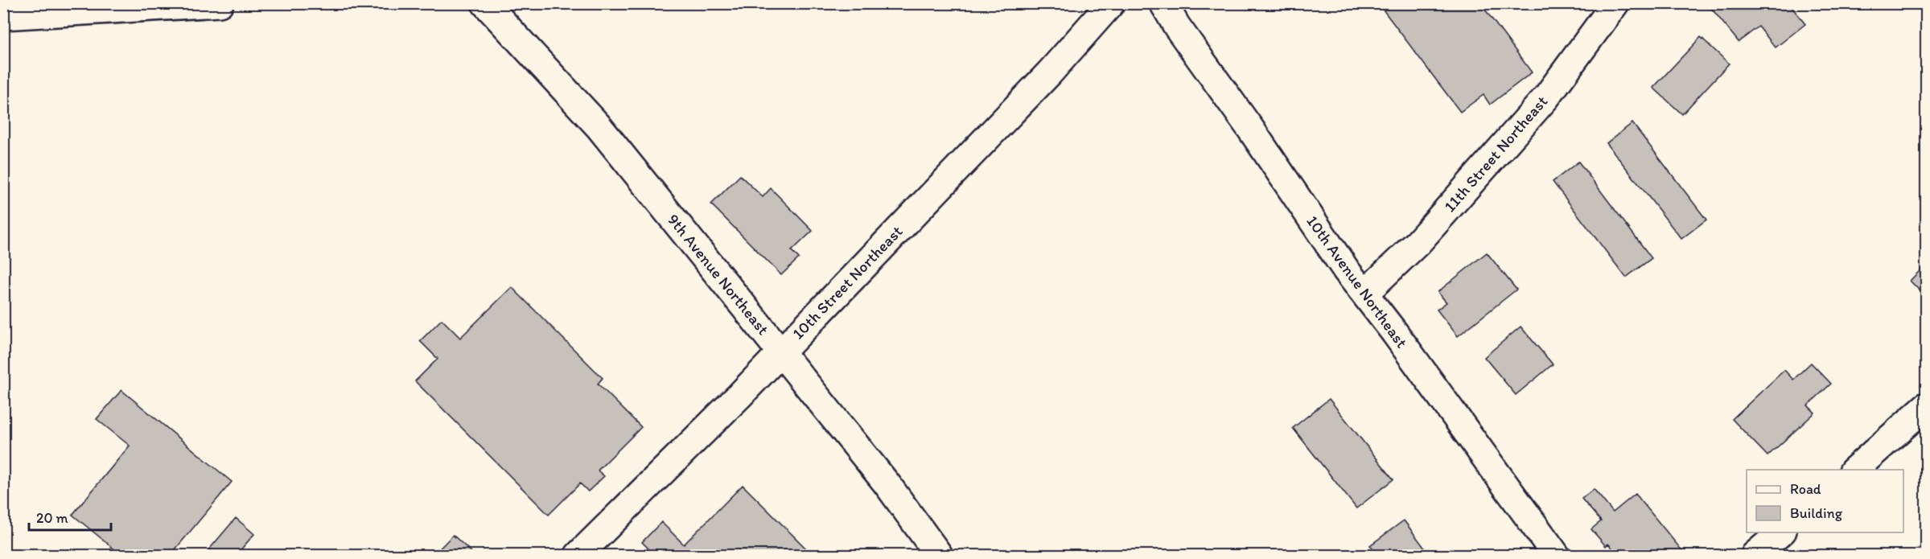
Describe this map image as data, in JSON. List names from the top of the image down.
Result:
{
  "streets": {
    "street": [
      "11th Street Northeast",
      "9th Avenue Northeast",
      "10th Avenue Northeast",
      "10th Street Northeast"
    ]
  },
  "crossings": [
    ["11th Street Northeast", "10th Avenue Northeast"],
    ["9th Avenue Northeast", "10th Street Northeast"]
  ],
  "legend": ["Road", "Building"],
  "scale_bar": "20 m"
}
